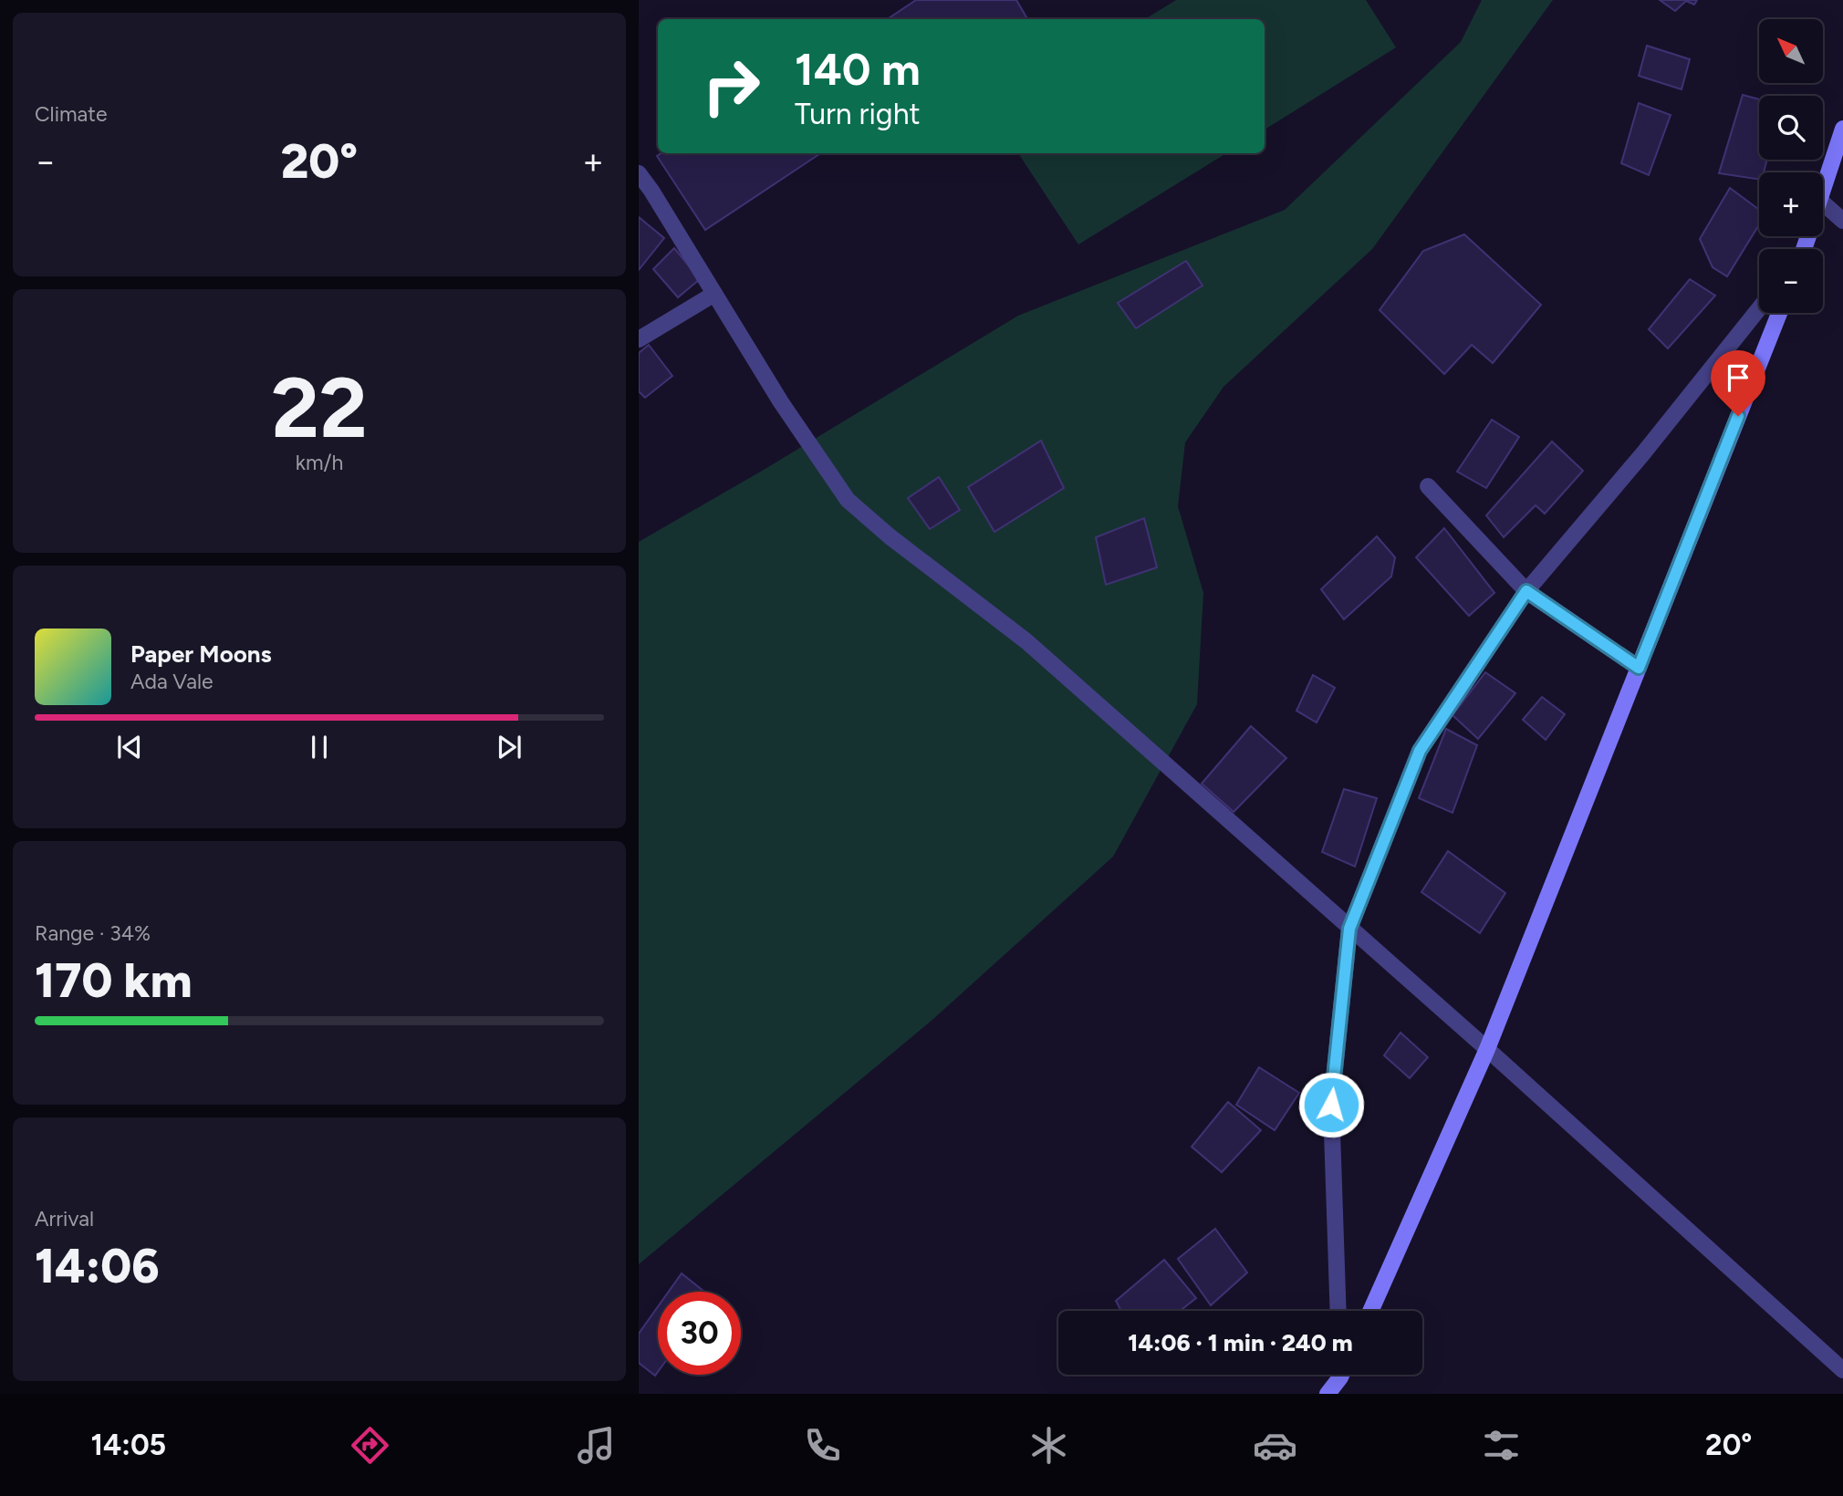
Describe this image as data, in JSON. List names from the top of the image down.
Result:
{
  "north": "top left",
  "page": {
    "tile": [
      "Climate",
      ["22", "km/h"],
      ["Range · 34%", "170 km"],
      ["Arrival", "14:06"]
    ],
    "map_buttons": ["+", "−"],
    "turn": ["140 m", "Turn right"],
    "heat": ["−", "20°", "+"],
    "song": ["Paper Moons", "Ada Vale"],
    "limit": "30",
    "trip": "14:06 · 1 min · 240 m",
    "tabs": ["14:05", "20°"]
  }
}
